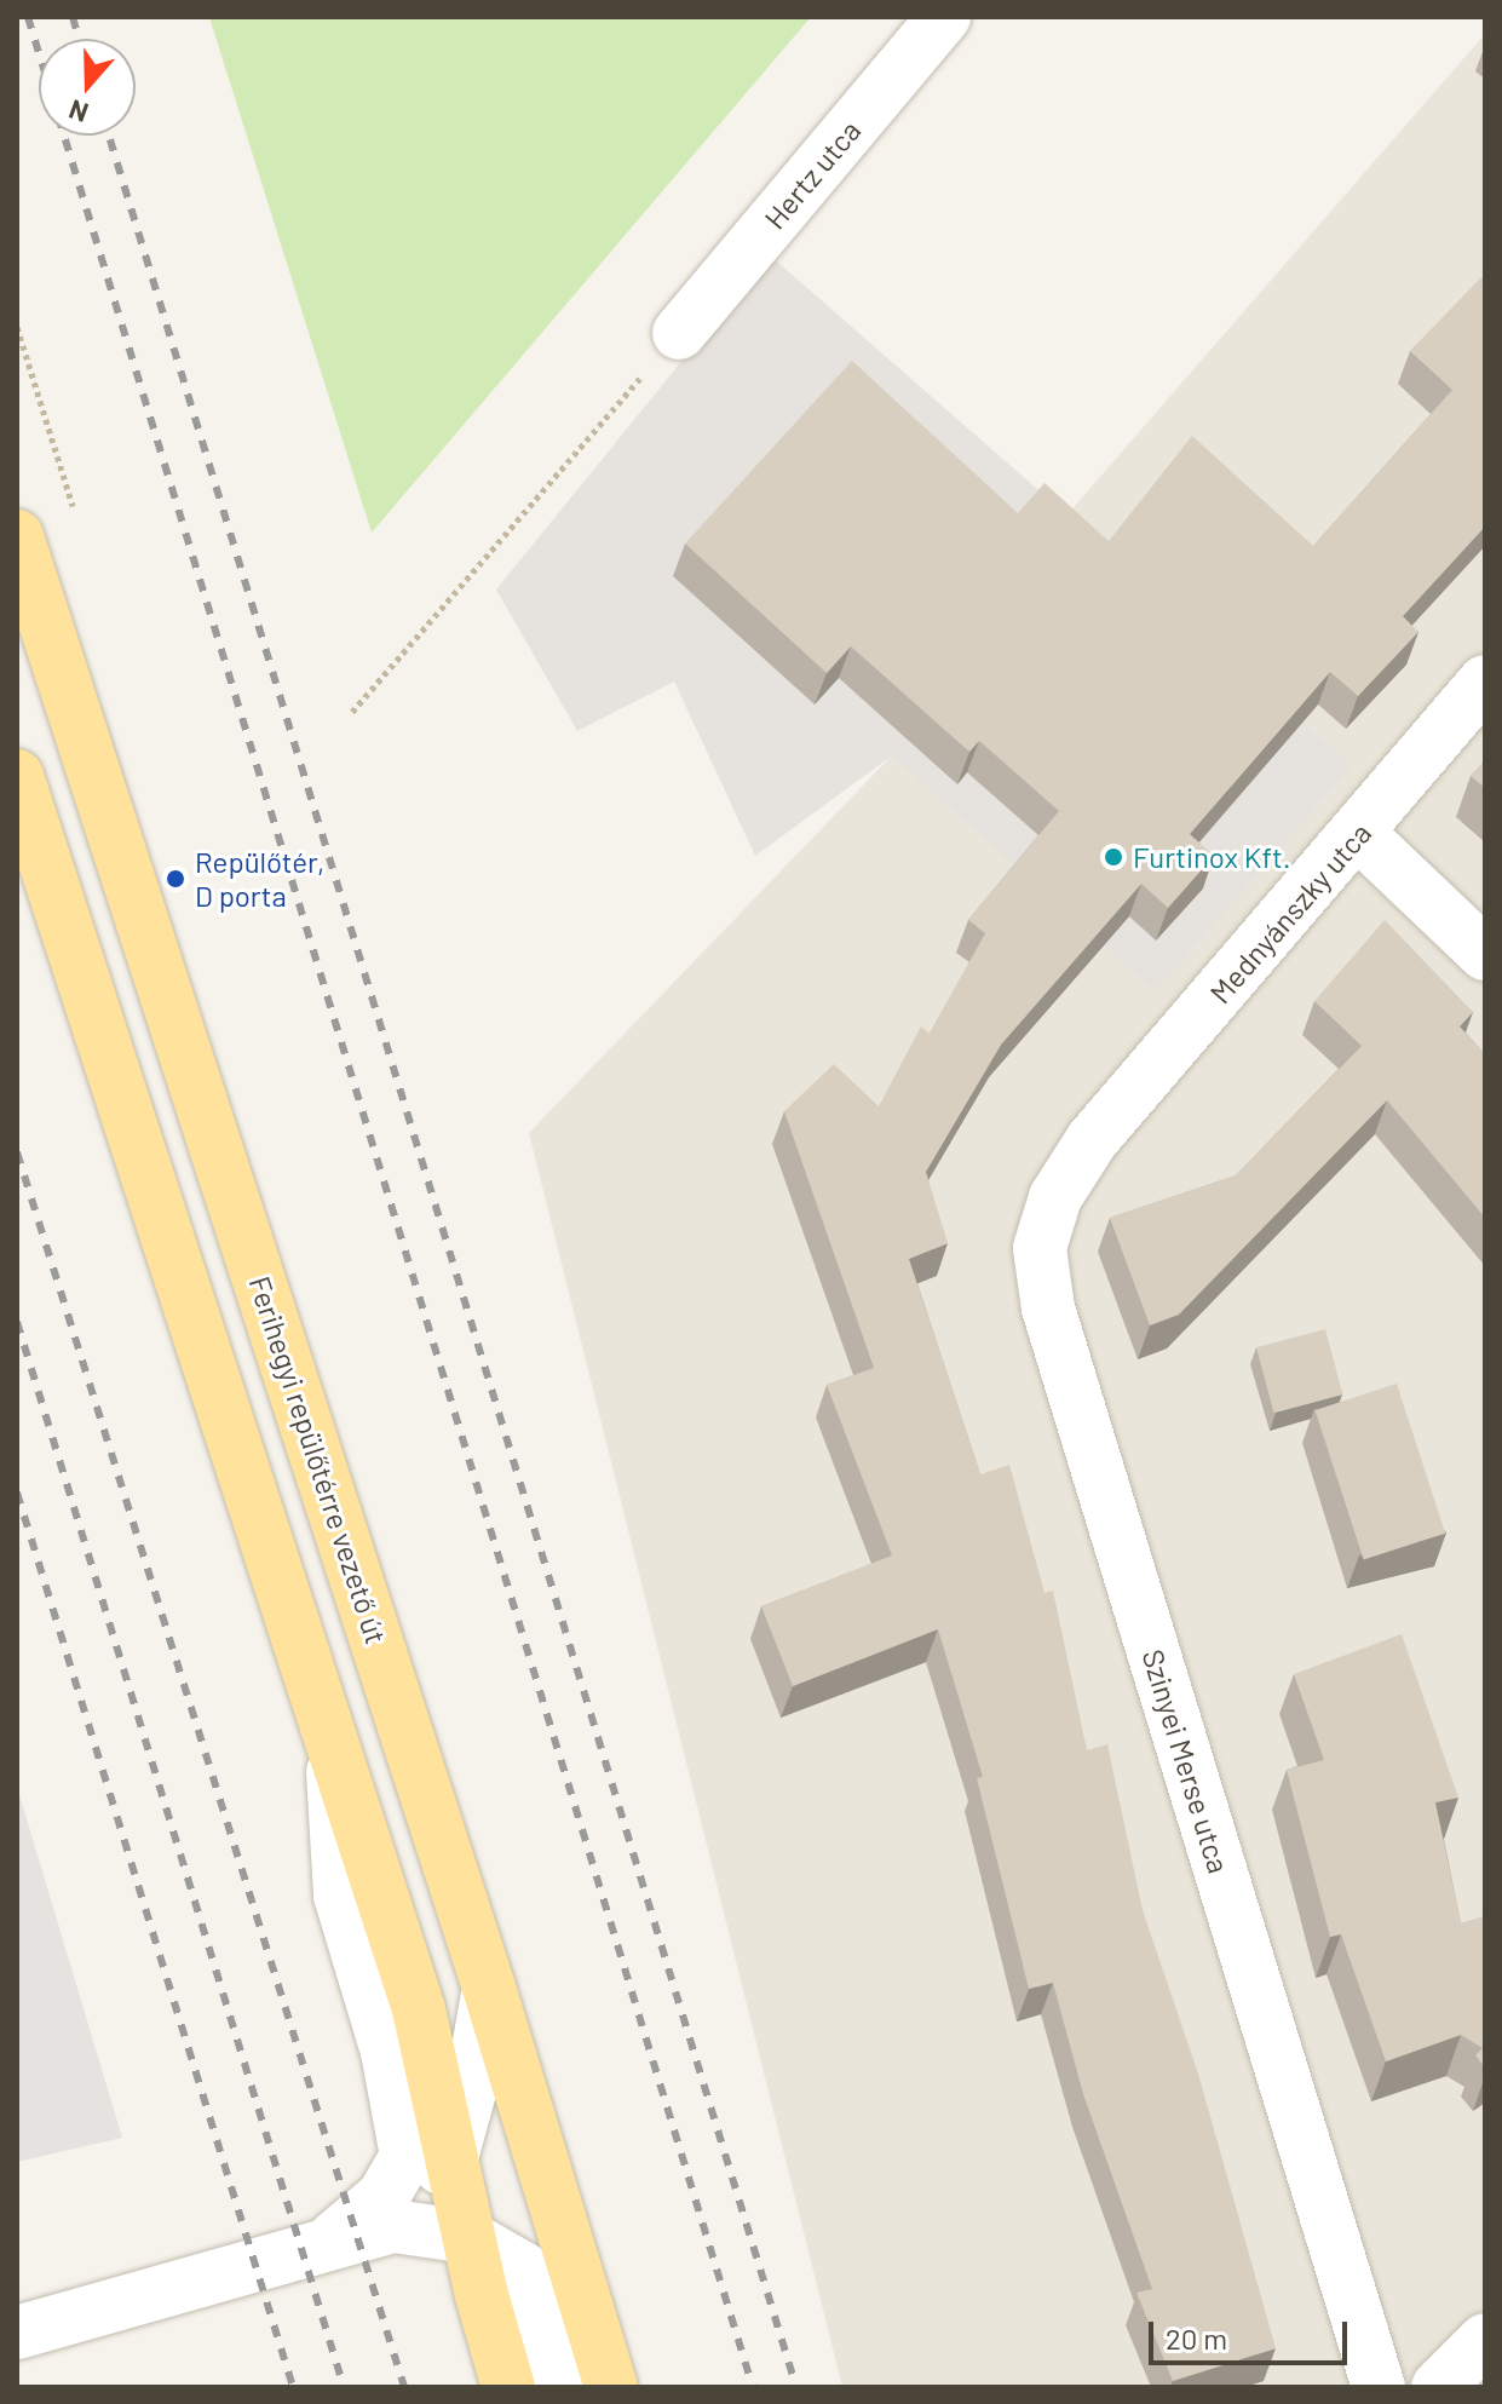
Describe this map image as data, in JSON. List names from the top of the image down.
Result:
{
  "streets": {
    "main road": ["Ferihegyi repülőtérre vezető út"],
    "street": ["Hertz utca", "Mednyánszky utca", "Szinyei Merse utca"]
  },
  "crossings": [
    ["Mednyánszky utca", "Szinyei Merse utca"]
  ],
  "places": ["Furtinox Kft.", "Repülőtér, D porta"],
  "scale_bar": "20 m",
  "north": "bottom"
}
